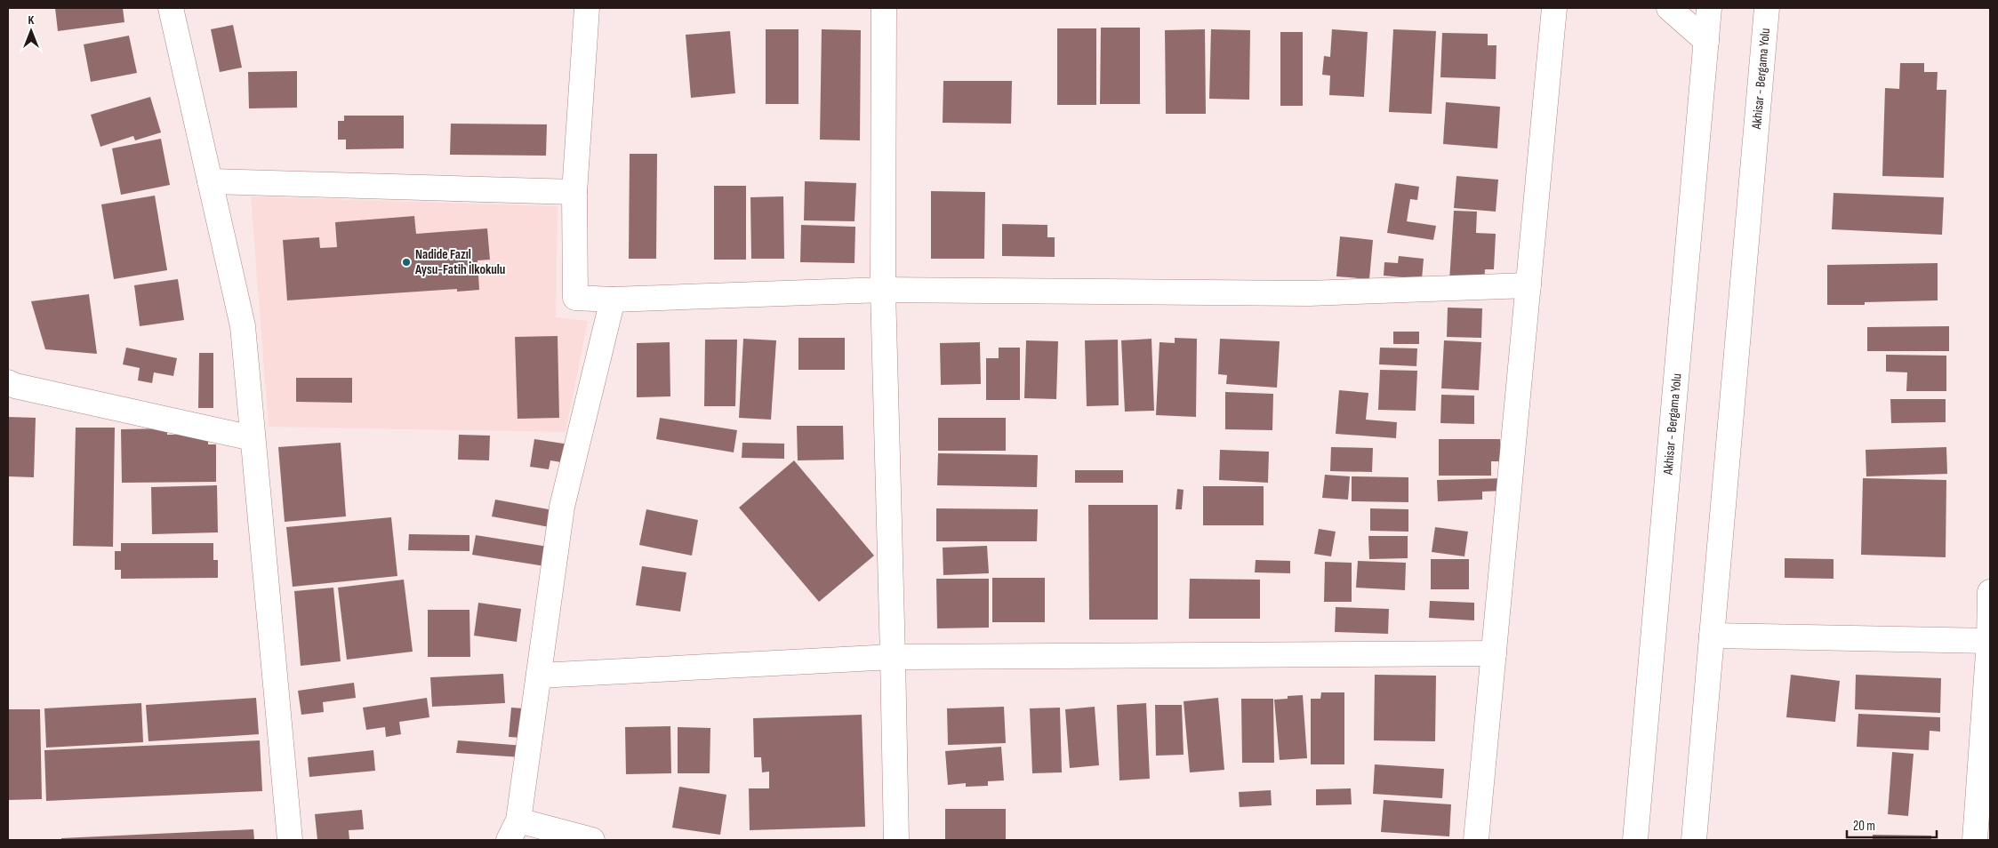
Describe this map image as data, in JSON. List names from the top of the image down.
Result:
{
  "streets": {
    "street": ["Akhisar - Bergama Yolu"]
  },
  "places": ["Nadide Fazıl Aysu-Fatih İlkokulu"],
  "scale_bar": "20 m",
  "north": "top"
}
